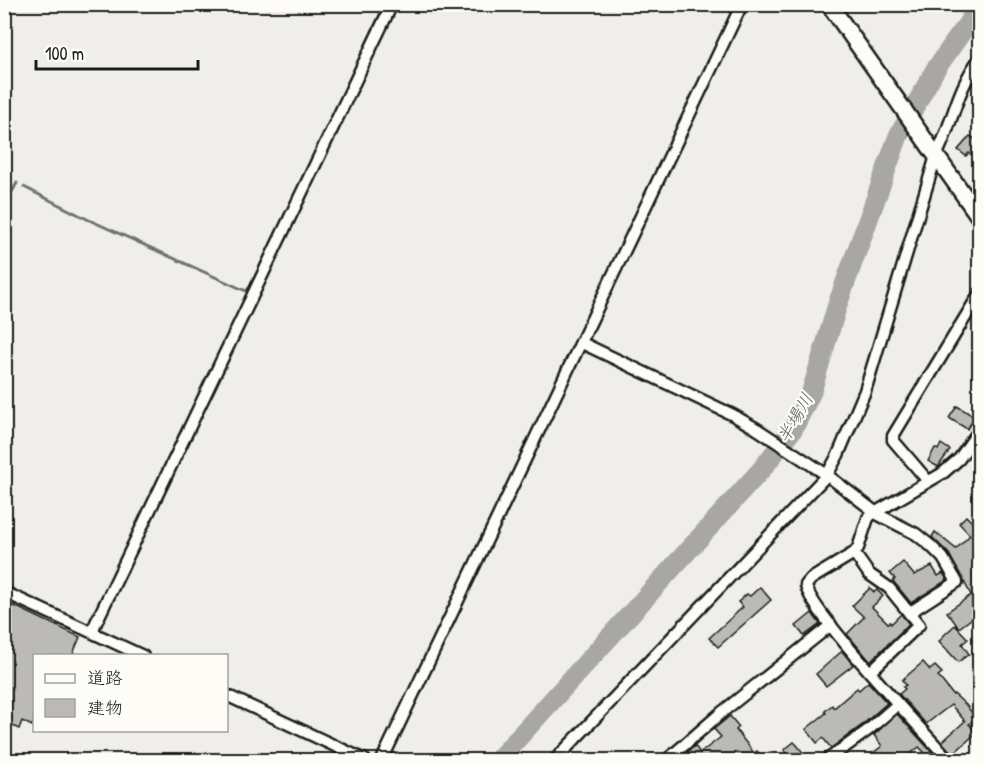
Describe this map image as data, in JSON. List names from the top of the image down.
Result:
{
  "water": ["半場川"],
  "legend": ["道路", "建物"],
  "scale_bar": "100 m"
}
